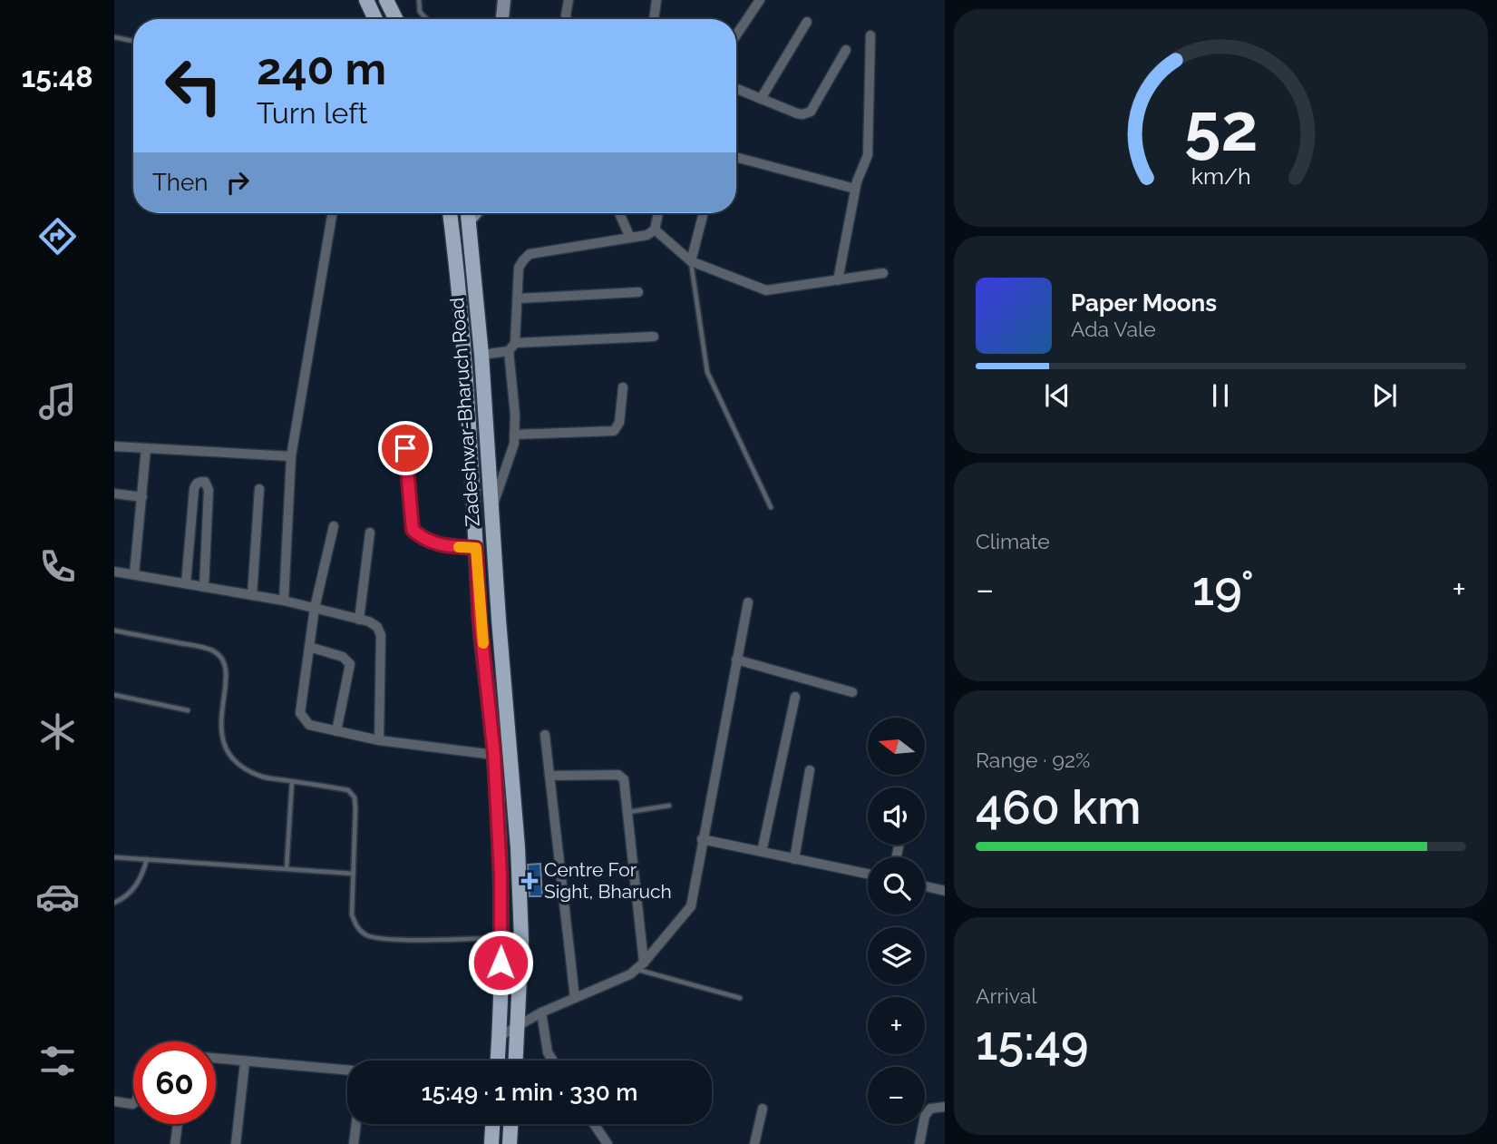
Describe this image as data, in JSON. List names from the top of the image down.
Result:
{
  "streets": {
    "main road": ["Zadeshwar-Bharuch Road"]
  },
  "places": {
    "health": ["Centre For Sight, Bharuch"]
  },
  "north": "left",
  "page": {
    "tabs": "15:48",
    "turn": ["240 m", "Turn left"],
    "then": "Then",
    "song": ["Paper Moons", "Ada Vale"],
    "tile": [
      "Climate",
      ["Range · 92%", "460 km"],
      ["Arrival", "15:49"]
    ],
    "heat": ["−", "19°", "+"],
    "map_buttons": ["+", "−"],
    "limit": "60",
    "trip": "15:49 · 1 min · 330 m",
    "gauge": ["52", "km/h"]
  }
}
